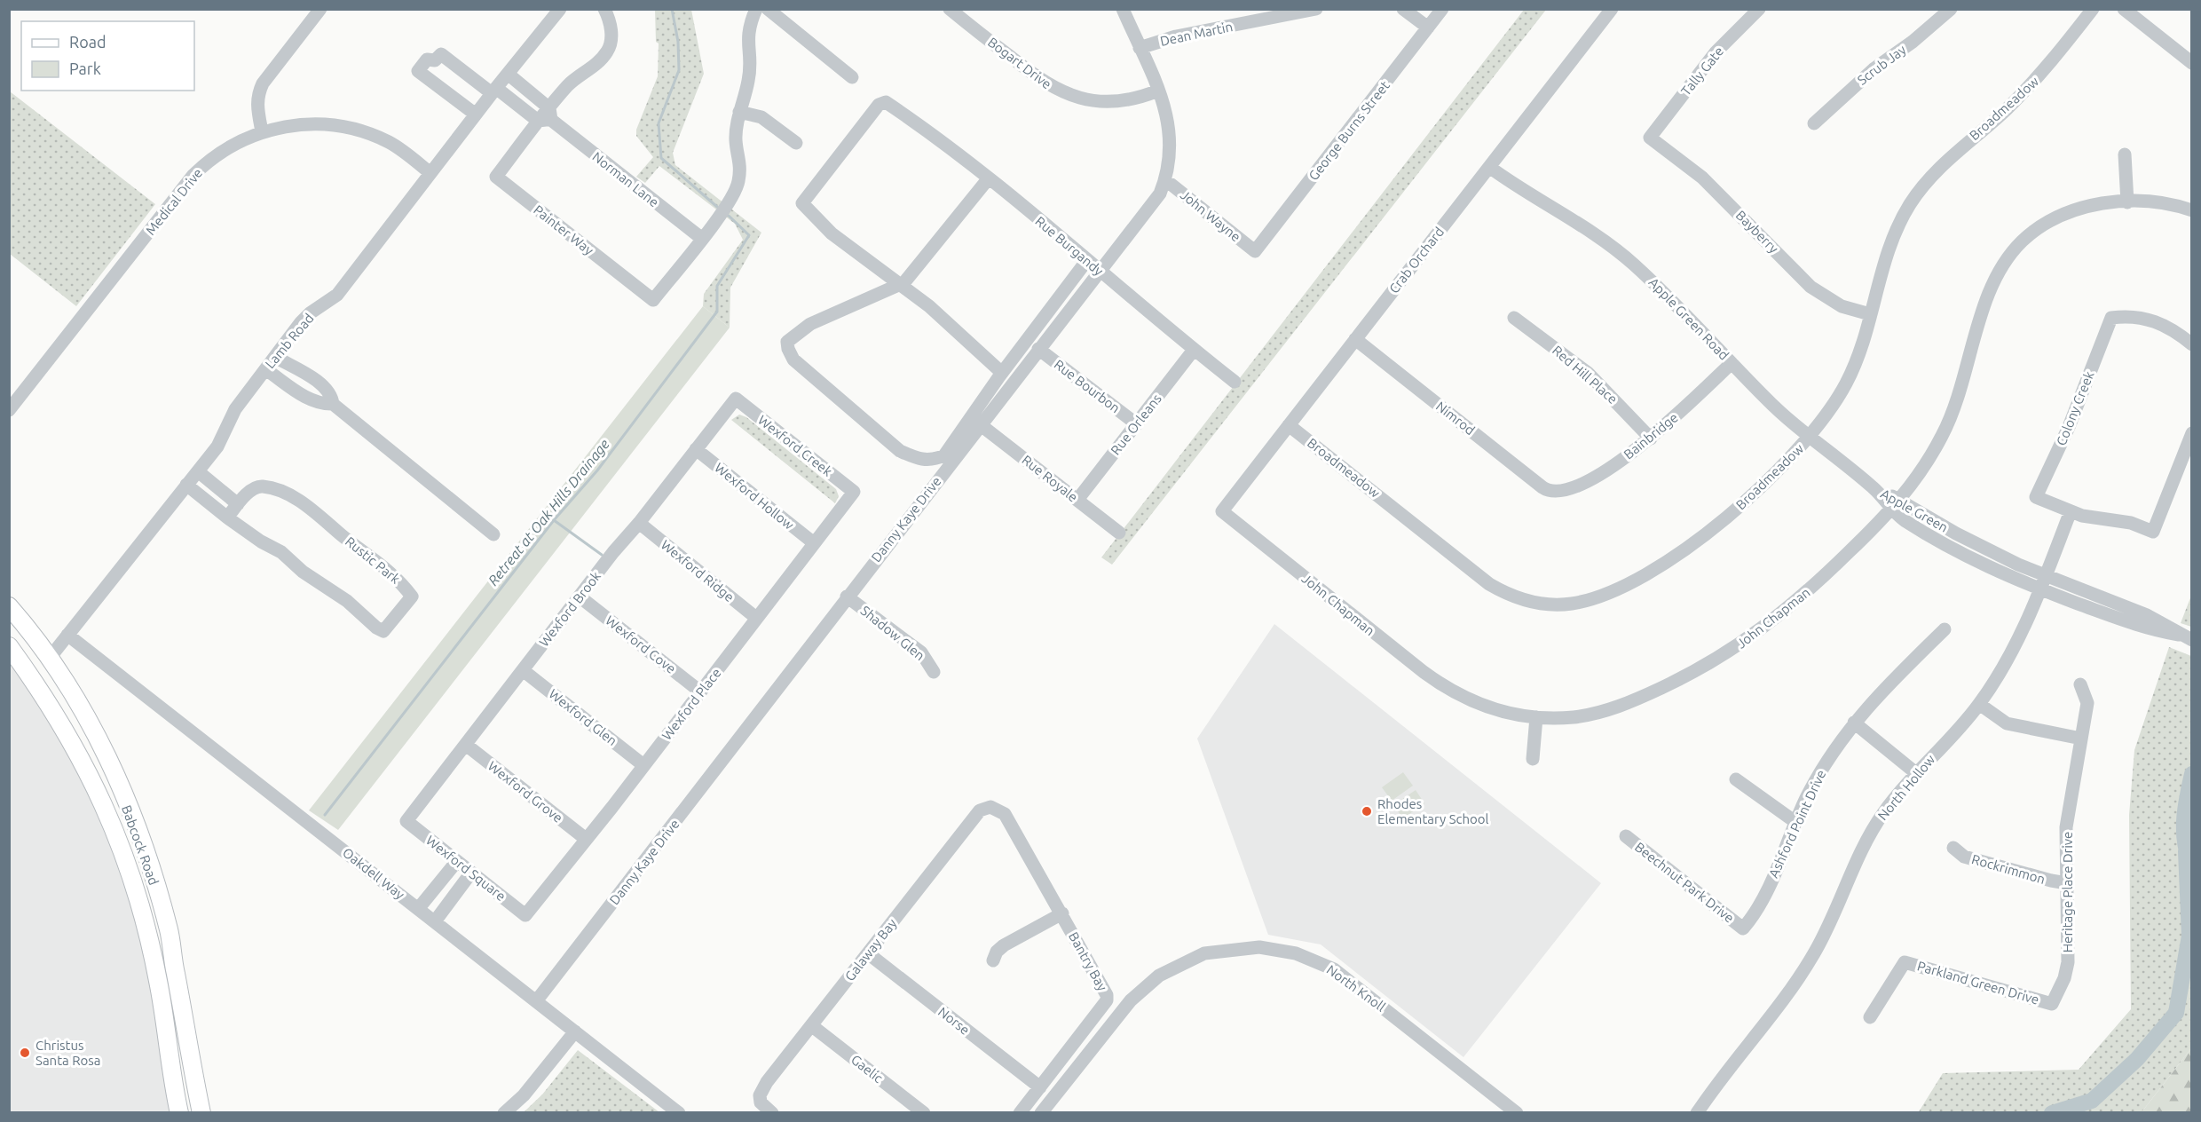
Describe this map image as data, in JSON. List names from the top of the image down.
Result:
{
  "streets": {
    "main road": ["Babcock Road"],
    "street": [
      "Dean Martin",
      "Bogart Drive",
      "Scrub Jay",
      "Tally Gate",
      "Broadmeadow",
      "George Burns Street",
      "Norman Lane",
      "Medical Drive",
      "John Wayne",
      "Painter Way",
      "Bayberry",
      "Rue Burgandy",
      "Crab Orchard",
      "Apple Green Road",
      "Lamb Road",
      "Red Hill Place",
      "Rue Bourbon",
      "Colony Creek",
      "Nimrod",
      "Rue Orleans",
      "Bainbridge",
      "Wexford Creek",
      "Rue Royale",
      "Wexford Hollow",
      "Apple Green",
      "Danny Kaye Drive",
      "Rustic Park",
      "Wexford Ridge",
      "John Chapman",
      "Wexford Brook",
      "Shadow Glen",
      "Wexford Cove",
      "Wexford Place",
      "Wexford Glen",
      "North Hollow",
      "Wexford Grove",
      "Ashford Point Drive",
      "Wexford Square",
      "Rockrimmon",
      "Oakdell Way",
      "Beechnut Park Drive",
      "Heritage Place Drive",
      "Galaway Bay",
      "Bantry Bay",
      "Parkland Green Drive",
      "North Knoll",
      "Norse",
      "Gaelic"
    ]
  },
  "crossings": [
    ["Dean Martin", "Danny Kaye Drive"],
    ["Bogart Drive", "Danny Kaye Drive"],
    ["Tally Gate", "Bayberry"],
    ["Broadmeadow", "Bayberry"],
    ["Broadmeadow", "Crab Orchard"],
    ["Broadmeadow", "Apple Green Road"],
    ["George Burns Street", "John Wayne"],
    ["Norman Lane", "Painter Way"],
    ["Norman Lane", "Lamb Road"],
    ["Medical Drive", "Lamb Road"],
    ["John Wayne", "Danny Kaye Drive"],
    ["Rue Burgandy", "Rue Orleans"],
    ["Rue Burgandy", "Danny Kaye Drive"],
    ["Crab Orchard", "Apple Green Road"],
    ["Crab Orchard", "Nimrod"],
    ["Crab Orchard", "John Chapman"],
    ["Apple Green Road", "Bainbridge"],
    ["Apple Green Road", "Apple Green"],
    ["Lamb Road", "Rustic Park"],
    ["Lamb Road", "Babcock Road"],
    ["Lamb Road", "Oakdell Way"],
    ["Red Hill Place", "Bainbridge"],
    ["Rue Bourbon", "Rue Orleans"],
    ["Rue Bourbon", "Danny Kaye Drive"],
    ["Colony Creek", "North Hollow"],
    ["Nimrod", "Bainbridge"],
    ["Rue Orleans", "Rue Royale"],
    ["Wexford Creek", "Wexford Brook"],
    ["Wexford Creek", "Wexford Place"],
    ["Rue Royale", "Danny Kaye Drive"],
    ["Wexford Hollow", "Wexford Brook"],
    ["Wexford Hollow", "Wexford Place"],
    ["Apple Green", "John Chapman"],
    ["Apple Green", "North Hollow"],
    ["Danny Kaye Drive", "Shadow Glen"],
    ["Danny Kaye Drive", "Oakdell Way"],
    ["Wexford Ridge", "Wexford Brook"],
    ["Wexford Ridge", "Wexford Place"],
    ["Wexford Brook", "Wexford Cove"],
    ["Wexford Brook", "Wexford Glen"],
    ["Wexford Brook", "Wexford Grove"],
    ["Wexford Brook", "Wexford Square"],
    ["Wexford Cove", "Wexford Place"],
    ["Wexford Place", "Wexford Glen"],
    ["Wexford Place", "Wexford Grove"],
    ["Wexford Place", "Wexford Square"],
    ["Ashford Point Drive", "Beechnut Park Drive"],
    ["Rockrimmon", "Heritage Place Drive"],
    ["Heritage Place Drive", "Parkland Green Drive"],
    ["Galaway Bay", "Bantry Bay"],
    ["Galaway Bay", "Norse"],
    ["Galaway Bay", "Gaelic"],
    ["Bantry Bay", "Norse"]
  ],
  "water": ["Retreat at Oak Hills Drainage"],
  "places": ["Rhodes Elementary School", "Christus Santa Rosa"],
  "legend": ["Road", "Park"]
}
